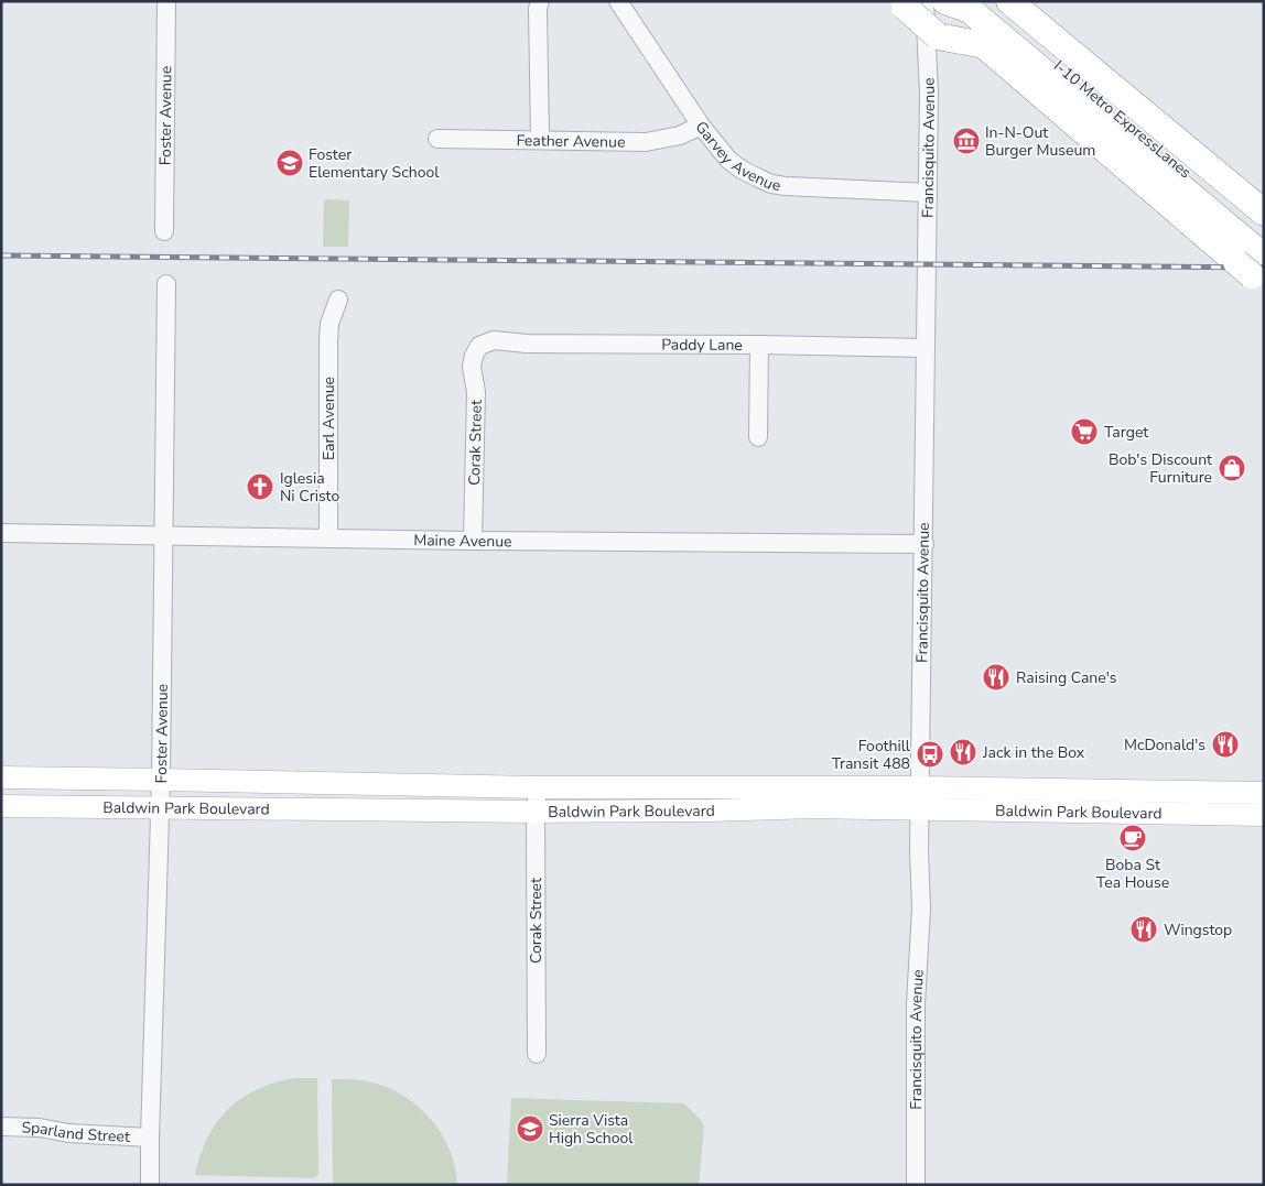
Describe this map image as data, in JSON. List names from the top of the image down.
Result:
{
  "streets": {
    "highway": ["I-10 Metro ExpressLanes"],
    "main road": ["Baldwin Park Boulevard"],
    "street": [
      "Foster Avenue",
      "Feather Avenue",
      "Francisquito Avenue",
      "Garvey Avenue",
      "Paddy Lane",
      "Earl Avenue",
      "Corak Street",
      "Maine Avenue",
      "Sparland Street"
    ]
  },
  "crossings": [
    ["Foster Avenue", "Maine Avenue"],
    ["Foster Avenue", "Baldwin Park Boulevard"],
    ["Foster Avenue", "Sparland Street"],
    ["I-10 Metro ExpressLanes", "Francisquito Avenue"],
    ["Feather Avenue", "Garvey Avenue"],
    ["Francisquito Avenue", "Garvey Avenue"],
    ["Francisquito Avenue", "Paddy Lane"],
    ["Francisquito Avenue", "Maine Avenue"],
    ["Francisquito Avenue", "Baldwin Park Boulevard"],
    ["Paddy Lane", "Corak Street"],
    ["Earl Avenue", "Maine Avenue"],
    ["Corak Street", "Maine Avenue"],
    ["Corak Street", "Baldwin Park Boulevard"]
  ],
  "places": {
    "museum": ["In-N-Out Burger Museum"],
    "school or university": ["Foster Elementary School", "Sierra Vista High School"],
    "supermarket": ["Target"],
    "shop": ["Bob's Discount Furniture"],
    "church": ["Iglesia Ni Cristo"],
    "restaurant": [
      "Raising Cane's",
      "McDonald's",
      "Jack in the Box",
      "Wingstop"
    ],
    "bus stop": ["Foothill Transit 488"],
    "cafe": ["Boba St Tea House"]
  }
}
